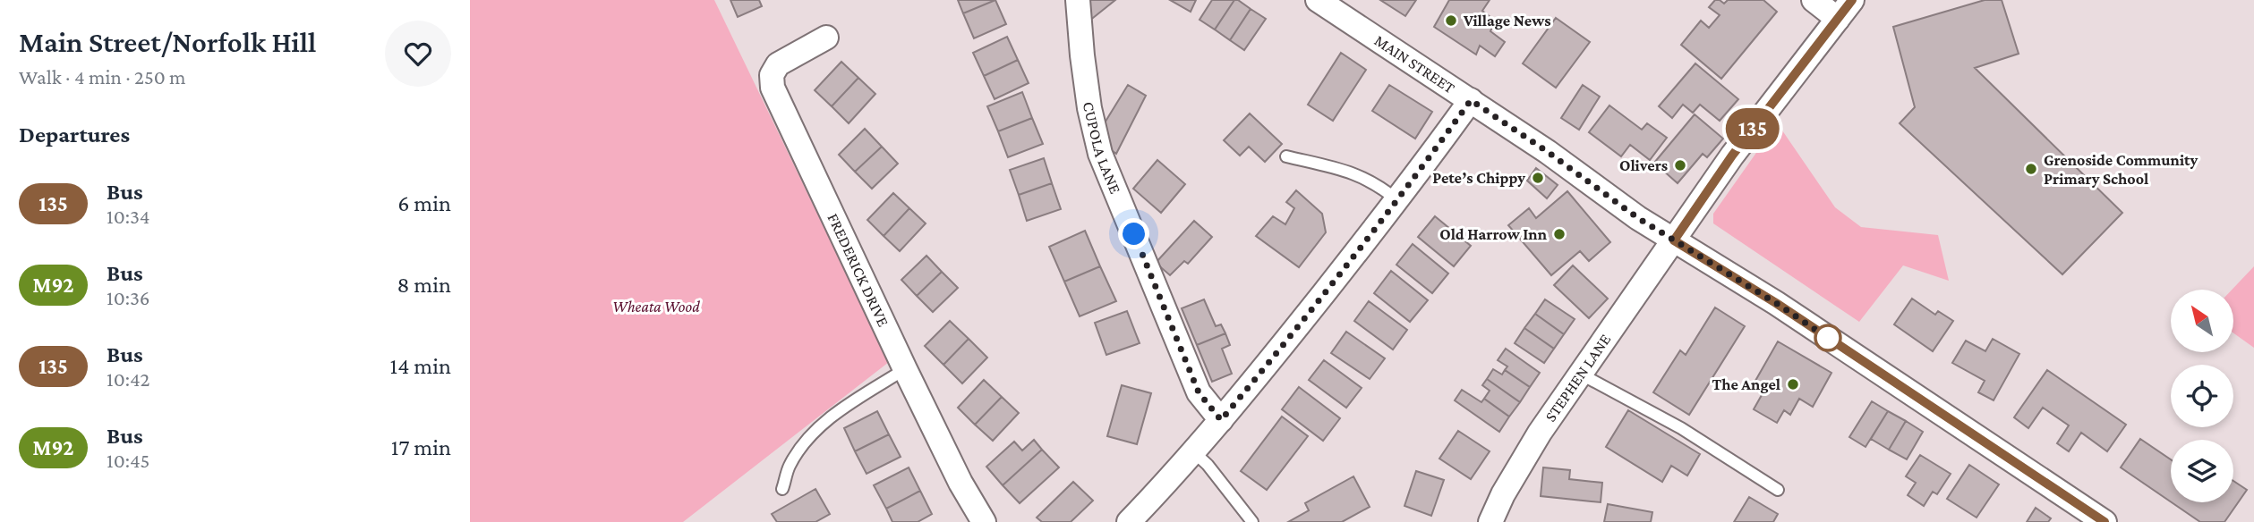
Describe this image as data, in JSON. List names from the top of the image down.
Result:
{
  "streets": {
    "street": [
      "MAIN STREET",
      "CUPOLA LANE",
      "FREDERICK DRIVE",
      "STEPHEN LANE"
    ]
  },
  "crossings": [
    ["MAIN STREET", "STEPHEN LANE"]
  ],
  "parks": ["Wheata Wood"],
  "places": [
    "Village News",
    "Olivers",
    "Grenoside Community Primary School",
    "Pete’s Chippy",
    "Old Harrow Inn",
    "The Angel"
  ],
  "lines": ["bus line 135"],
  "north": "top left",
  "page": {
    "heading": [
      ["Main Street/Norfolk Hill", "Walk · 4 min · 250 m"],
      "Departures"
    ],
    "on_map": "135",
    "list": [
      {
        "mark": "135",
        "name": "Bus",
        "note": "10:34",
        "value": "6 min"
      },
      {
        "mark": "M92",
        "name": "Bus",
        "note": "10:36",
        "value": "8 min"
      },
      {
        "mark": "135",
        "name": "Bus",
        "note": "10:42",
        "value": "14 min"
      },
      {
        "mark": "M92",
        "name": "Bus",
        "note": "10:45",
        "value": "17 min"
      }
    ]
  }
}
